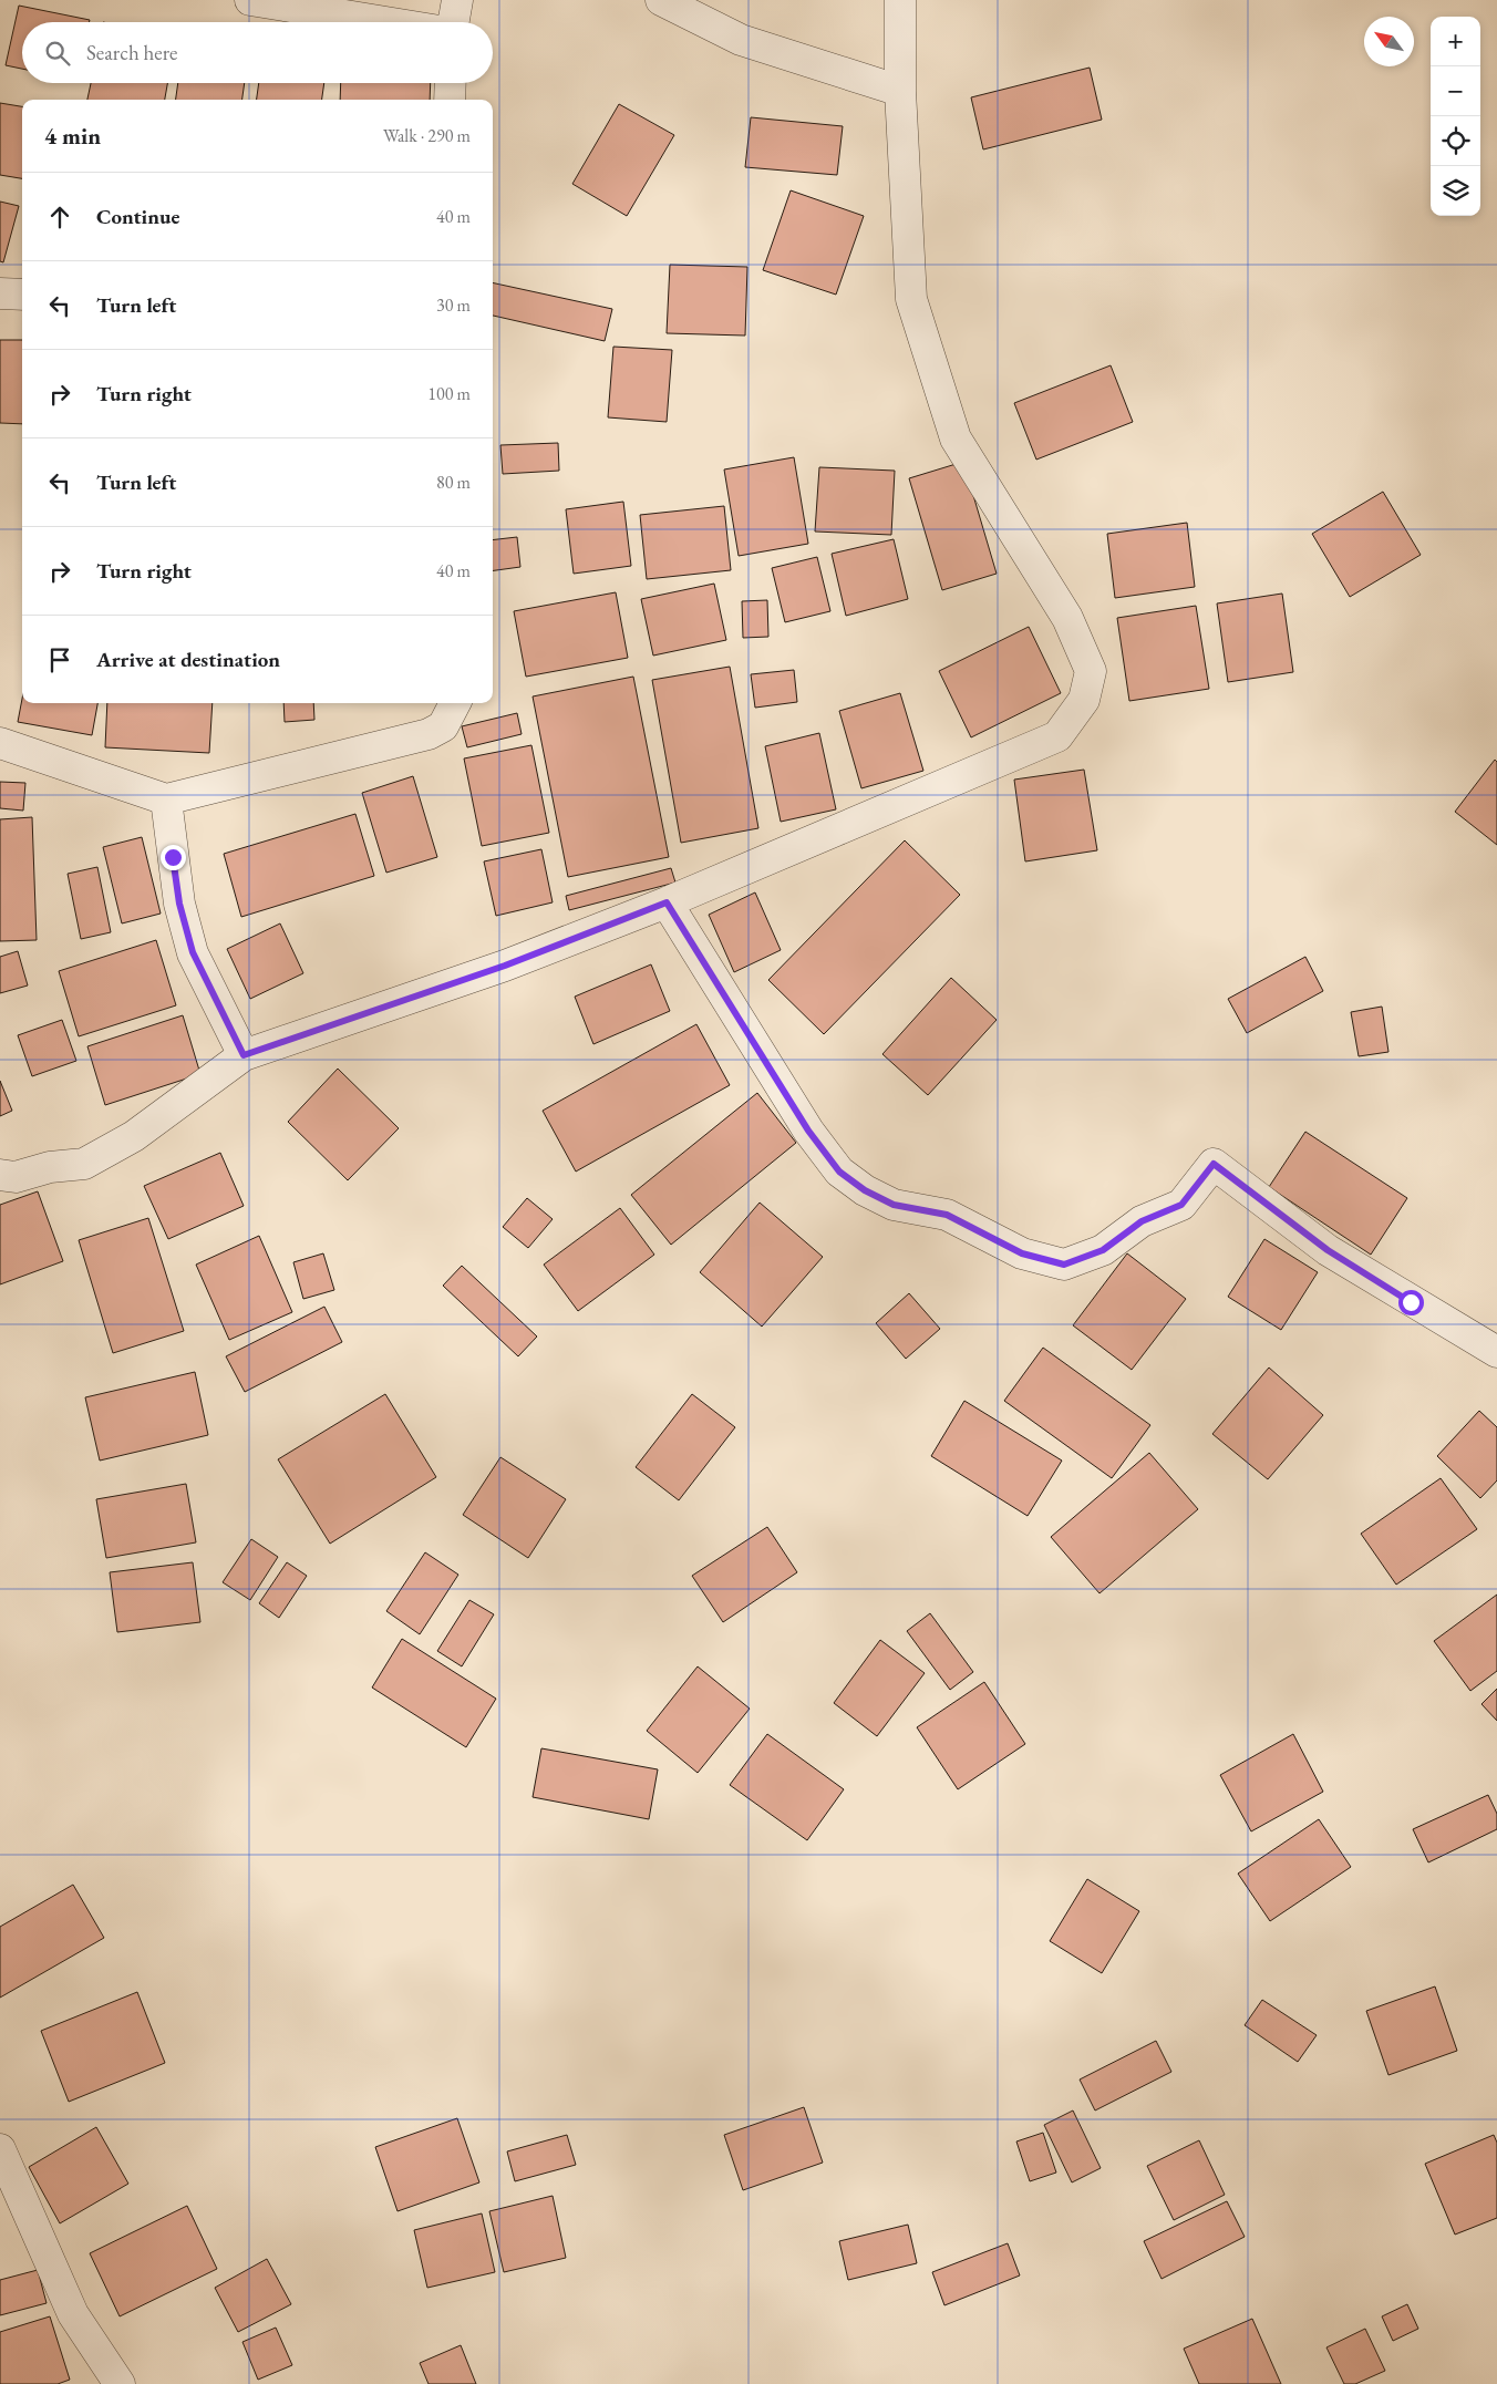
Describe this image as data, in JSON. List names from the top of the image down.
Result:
{
  "north": "top left",
  "page": {
    "map_buttons": ["+", "−"],
    "search": "Search here",
    "heading": ["4 min", "Walk · 290 m"],
    "list": [
      ["Continue", "40 m"],
      ["Turn left", "30 m"],
      ["Turn right", "100 m"],
      ["Turn left", "80 m"],
      ["Turn right", "40 m"],
      "Arrive at destination"
    ]
  }
}
